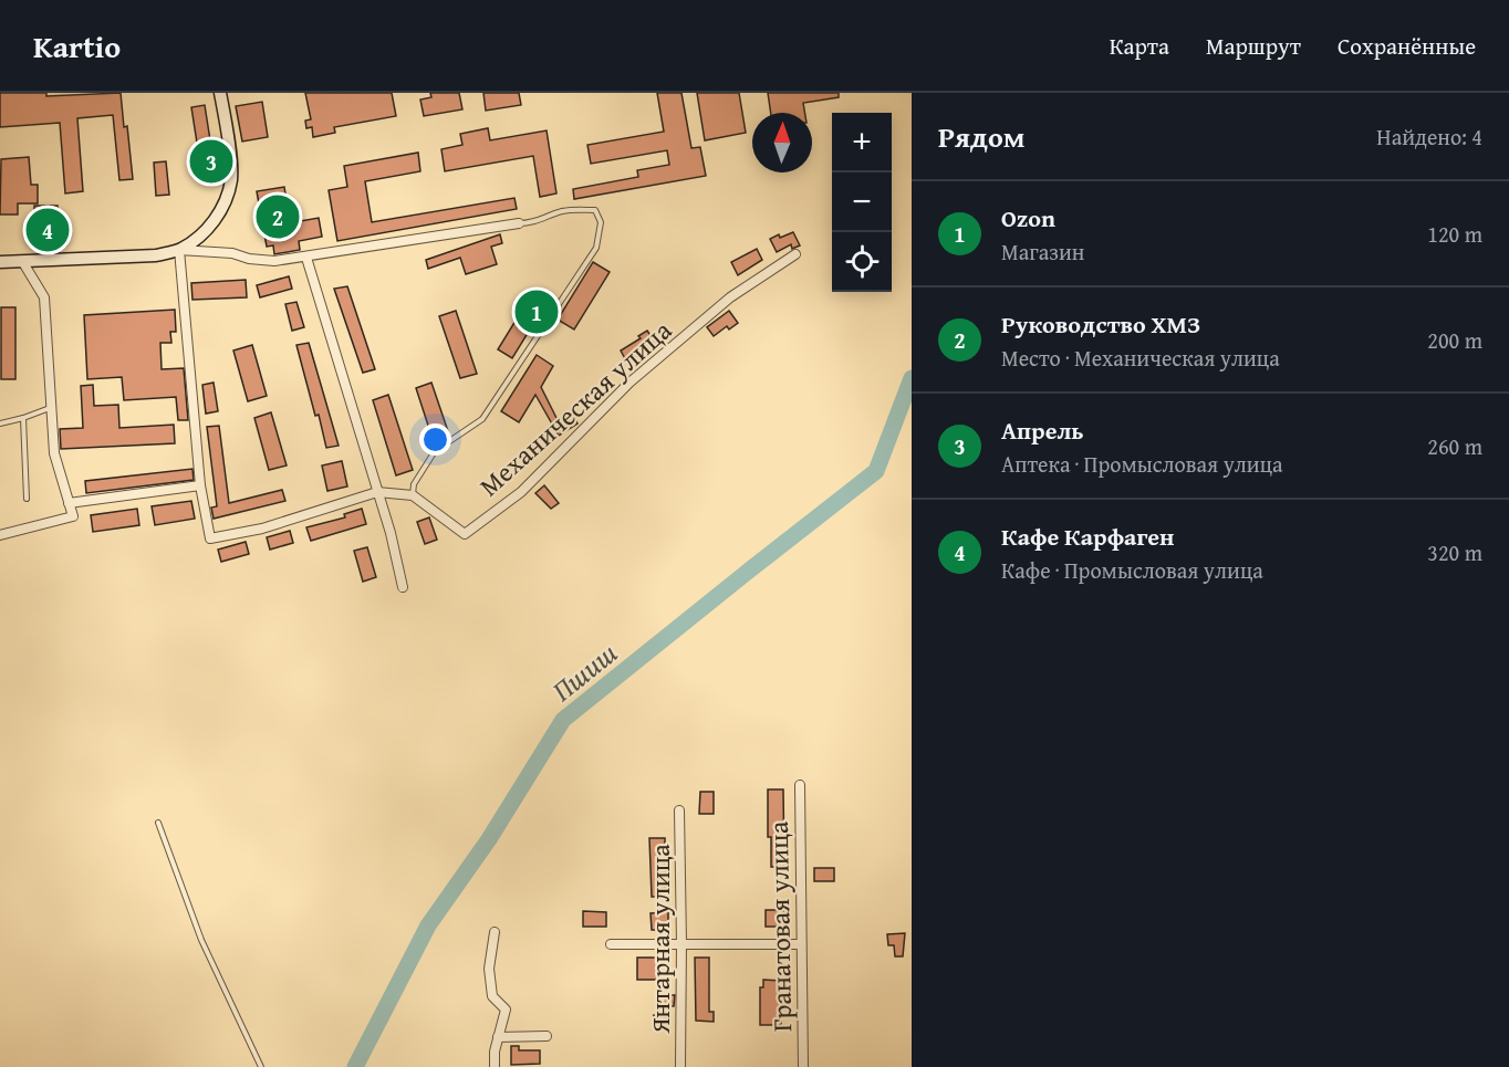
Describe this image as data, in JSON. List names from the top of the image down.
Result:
{
  "streets": {
    "street": ["Механическая улица", "Гранатовая улица", "Янтарная улица"]
  },
  "water": ["Пшиш"],
  "north": "top",
  "page": {
    "header": "Kartio",
    "nav": ["Карта", "Маршрут", "Сохранённые"],
    "heading": ["Рядом", "Найдено: 4"],
    "map_buttons": ["+", "−"],
    "pins": [
      "3",
      "2",
      "4",
      "1"
    ],
    "list": [
      {
        "mark": "1",
        "name": "Ozon",
        "note": "Магазин",
        "value": "120 m"
      },
      {
        "mark": "2",
        "name": "Руководство ХМЗ",
        "note": "Место · Механическая улица",
        "value": "200 m"
      },
      {
        "mark": "3",
        "name": "Апрель",
        "note": "Аптека · Промысловая улица",
        "value": "260 m"
      },
      {
        "mark": "4",
        "name": "Кафе Карфаген",
        "note": "Кафе · Промысловая улица",
        "value": "320 m"
      }
    ]
  }
}
